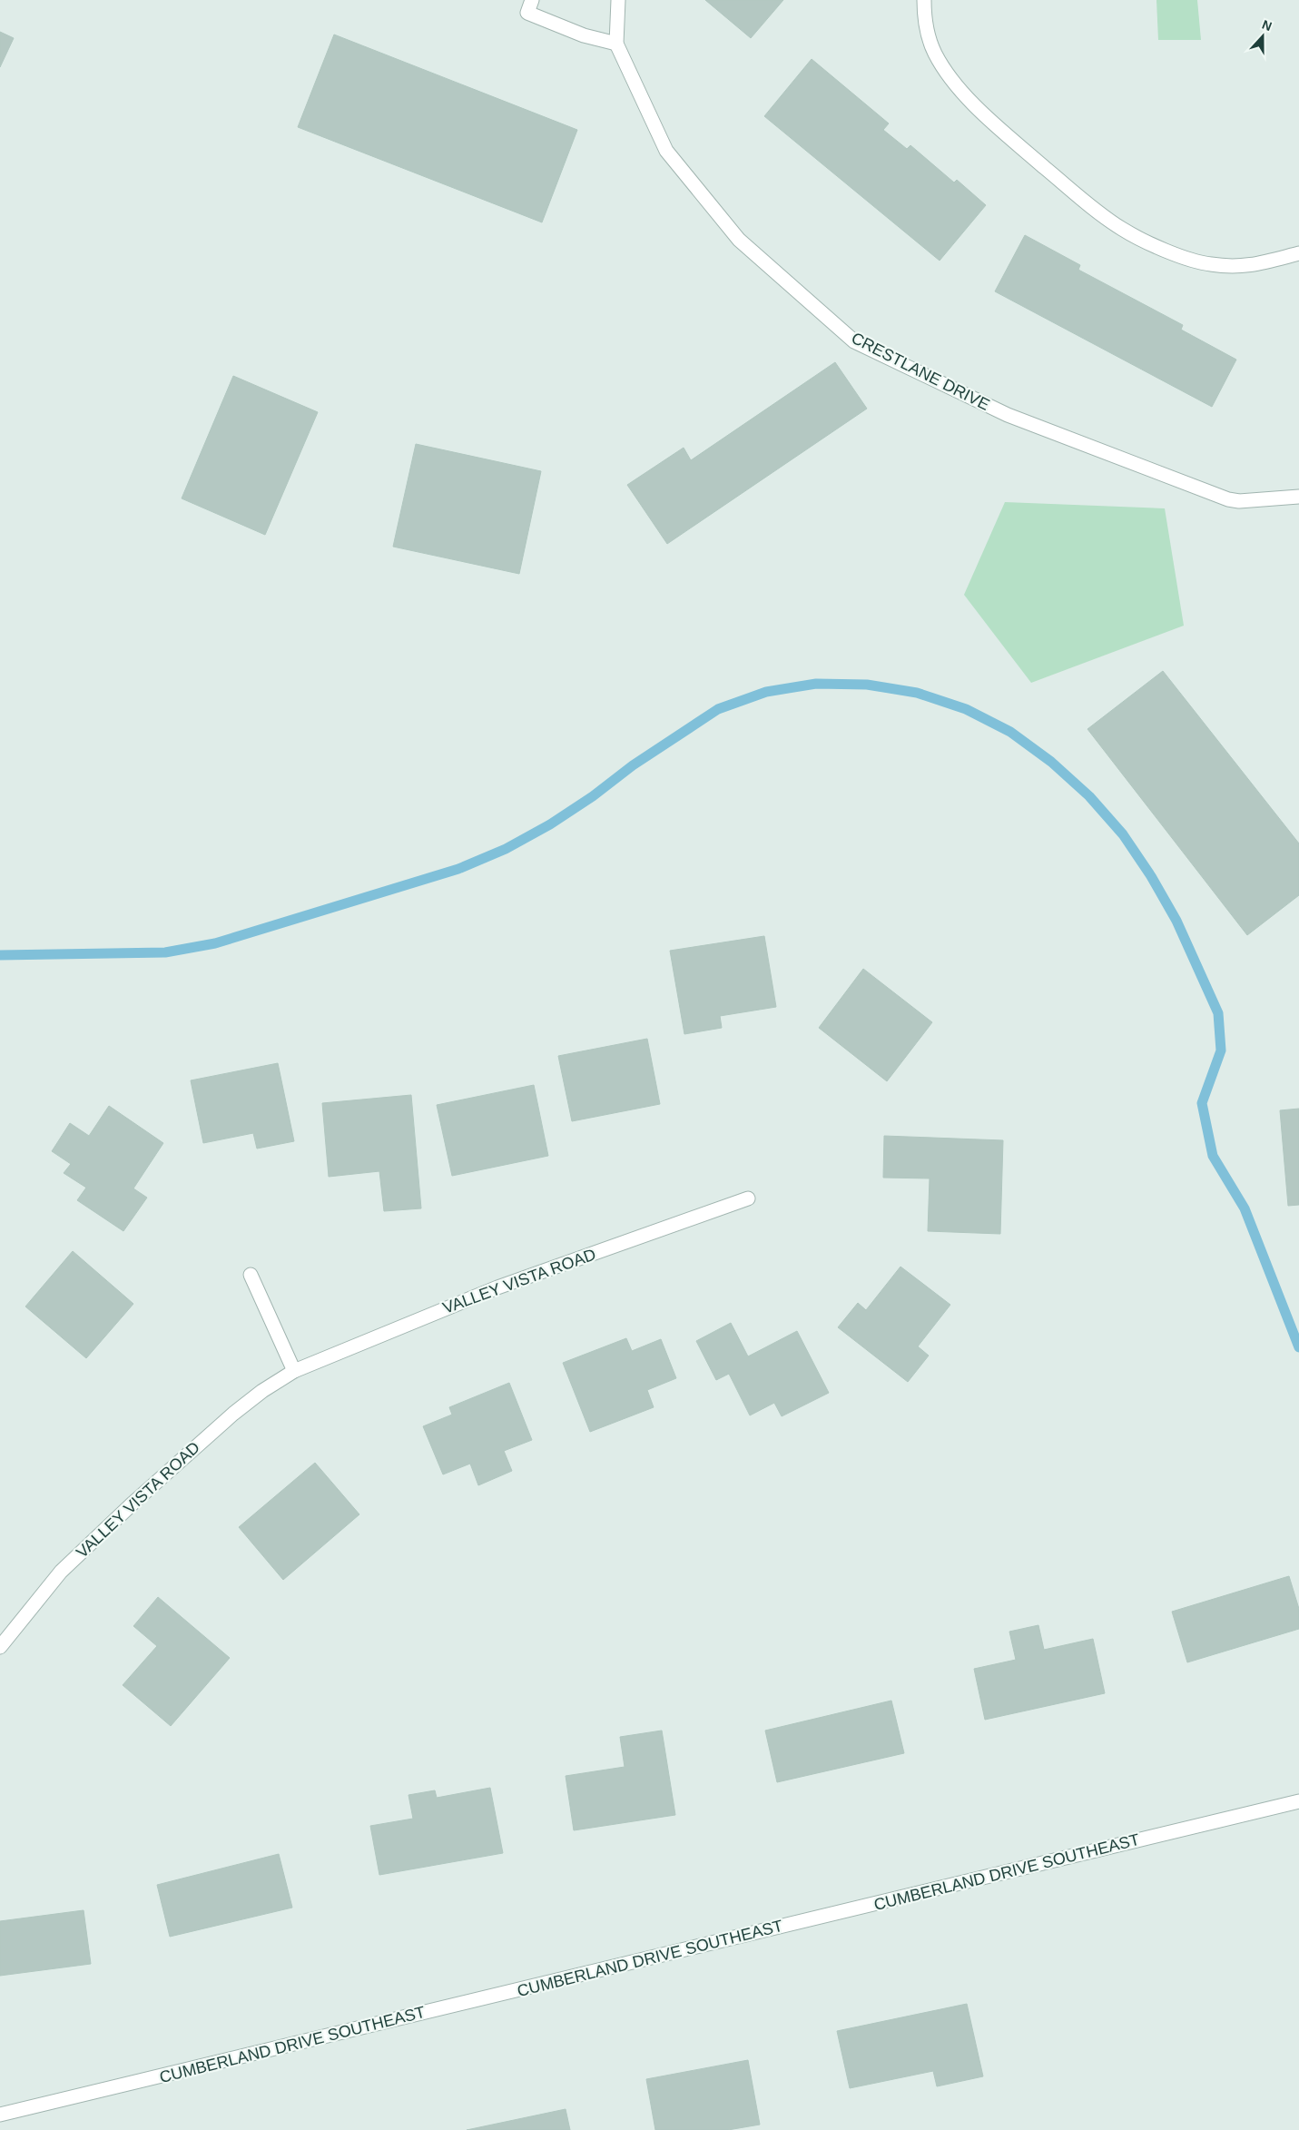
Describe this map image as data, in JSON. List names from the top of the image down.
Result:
{
  "streets": {
    "street": ["CRESTLANE DRIVE", "VALLEY VISTA ROAD", "CUMBERLAND DRIVE SOUTHEAST"]
  },
  "north": "top"
}
